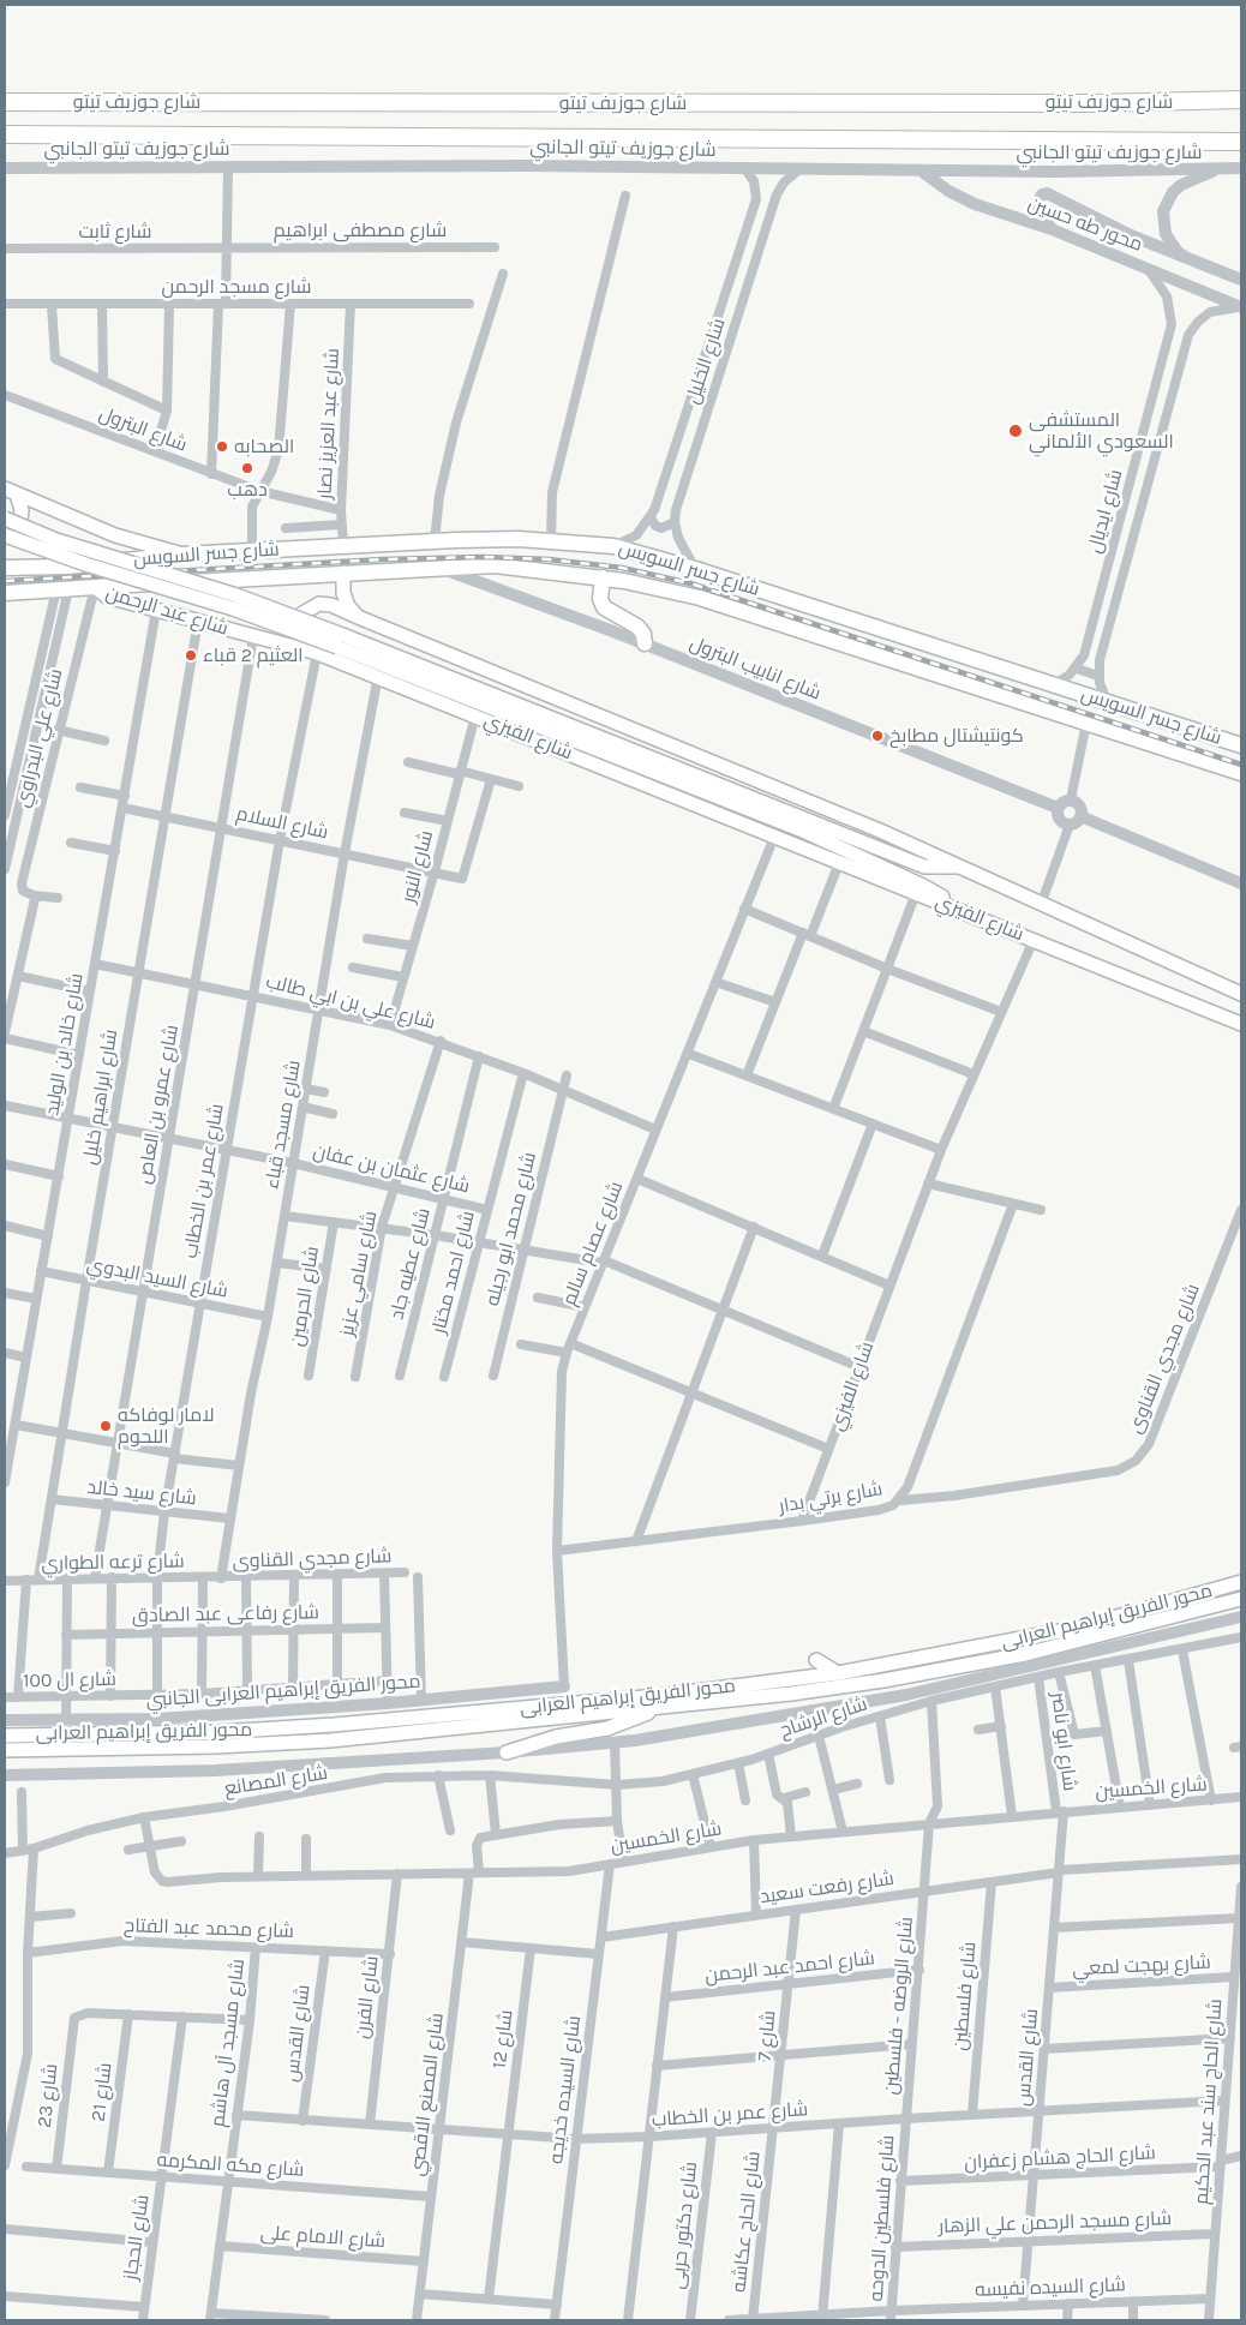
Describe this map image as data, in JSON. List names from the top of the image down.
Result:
{
  "streets": {
    "highway": ["شارع جوزيف تيتو"],
    "main road": [
      "شارع جسر السويس",
      "شارع عبد الرحمن",
      "شارع الفيزي",
      "محور الفريق إبراهيم العرابى"
    ],
    "street": [
      "شارع جوزيف تيتو الجانبي",
      "محور طه حسين",
      "شارع مصطفى ابراهيم",
      "شارع ثابت",
      "شارع مسجد الرحمن",
      "شارع الخليل",
      "شارع عبد العزيز نصار",
      "شارع البترول",
      "شارع ايديال",
      "شارع انابيب البترول",
      "شارع علي البدراوي",
      "شارع السلام",
      "شارع النور",
      "شارع علي بن ابي طالب",
      "شارع خالد بن الوليد",
      "شارع ابراهيم خليل",
      "شارع عمرو بن العاص",
      "شارع مسجد قباء",
      "شارع عثمان بن عفان",
      "شارع عمر بن الخطاب",
      "شارع محمد ابو رجيله",
      "شارع عصام سالم",
      "شارع عطيه جاد",
      "شارع احمد مختار",
      "شارع سامي عزيز",
      "شارع السيد البدوي",
      "شارع الحرمين",
      "شارع مجدي القناوى",
      "شارع سيد خالد",
      "شارع برتي بدار",
      "شارع ترعه الطواري",
      "شارع رفاعى عبد الصادق",
      "شارع ال 100",
      "محور الفريق إبراهيم العرابى الجانبي",
      "شارع الرشاح",
      "شارع ابو ناصر",
      "شارع المصانع",
      "شارع الخمسين",
      "شارع رفعت سعيد",
      "شارع محمد عبد الفتاح",
      "شارع بهجت لمعي",
      "شارع احمد عبد الرحمن",
      "شارع فلسطين",
      "شارع الفرن",
      "شارع الروضه - فلسطين",
      "شارع القدس",
      "شارع 7",
      "شارع 12",
      "شارع مسجد آل هاشم",
      "شارع السيده خديجه",
      "شارع 21",
      "شارع المصنع الاقصي",
      "شارع 23",
      "شارع الحاج سند عبد الحكيم",
      "شارع الحاج هشام زعفران",
      "شارع مكه المكرمه",
      "شارع فلسطين الدوحه",
      "شارع الحاج عكاشه",
      "شارع مسجد الرحمن علي الزهار",
      "شارع دكتور حربى",
      "شارع الحجاز",
      "شارع الامام على",
      "شارع السيده نفيسه"
    ]
  },
  "crossings": [
    ["شارع جوزيف تيتو الجانبي", "محور طه حسين"],
    ["شارع جوزيف تيتو الجانبي", "شارع الخليل"],
    ["محور طه حسين", "شارع ايديال"],
    ["شارع مصطفى ابراهيم", "شارع ثابت"],
    ["شارع مسجد الرحمن", "شارع عبد العزيز نصار"],
    ["شارع الخليل", "شارع جسر السويس"],
    ["شارع عبد العزيز نصار", "شارع البترول"],
    ["شارع عبد العزيز نصار", "شارع جسر السويس"],
    ["شارع ايديال", "شارع جسر السويس"],
    ["شارع جسر السويس", "شارع عبد الرحمن"],
    ["شارع جسر السويس", "شارع انابيب البترول"],
    ["شارع جسر السويس", "شارع علي البدراوي"],
    ["شارع عبد الرحمن", "شارع الفيزي"],
    ["شارع عبد الرحمن", "شارع علي البدراوي"],
    ["شارع عبد الرحمن", "شارع خالد بن الوليد"],
    ["شارع عبد الرحمن", "شارع ابراهيم خليل"],
    ["شارع عبد الرحمن", "شارع عمرو بن العاص"],
    ["شارع عبد الرحمن", "شارع مسجد قباء"],
    ["شارع عبد الرحمن", "شارع عمر بن الخطاب"],
    ["شارع الفيزي", "شارع النور"],
    ["شارع الفيزي", "شارع مسجد قباء"],
    ["شارع الفيزي", "شارع عصام سالم"],
    ["شارع الفيزي", "شارع برتي بدار"],
    ["شارع السلام", "شارع النور"],
    ["شارع السلام", "شارع خالد بن الوليد"],
    ["شارع السلام", "شارع ابراهيم خليل"],
    ["شارع السلام", "شارع عمرو بن العاص"],
    ["شارع السلام", "شارع مسجد قباء"],
    ["شارع السلام", "شارع عمر بن الخطاب"],
    ["شارع النور", "شارع علي بن ابي طالب"],
    ["شارع علي بن ابي طالب", "شارع خالد بن الوليد"],
    ["شارع علي بن ابي طالب", "شارع ابراهيم خليل"],
    ["شارع علي بن ابي طالب", "شارع عمرو بن العاص"],
    ["شارع علي بن ابي طالب", "شارع مسجد قباء"],
    ["شارع علي بن ابي طالب", "شارع عمر بن الخطاب"],
    ["شارع علي بن ابي طالب", "شارع محمد ابو رجيله"],
    ["شارع علي بن ابي طالب", "شارع عصام سالم"],
    ["شارع علي بن ابي طالب", "شارع عطيه جاد"],
    ["شارع علي بن ابي طالب", "شارع احمد مختار"],
    ["شارع علي بن ابي طالب", "شارع سامي عزيز"],
    ["شارع خالد بن الوليد", "شارع عثمان بن عفان"],
    ["شارع خالد بن الوليد", "شارع السيد البدوي"],
    ["شارع ابراهيم خليل", "شارع عثمان بن عفان"],
    ["شارع ابراهيم خليل", "شارع السيد البدوي"],
    ["شارع ابراهيم خليل", "شارع سيد خالد"],
    ["شارع ابراهيم خليل", "شارع ترعه الطواري"],
    ["شارع عمرو بن العاص", "شارع عثمان بن عفان"],
    ["شارع عمرو بن العاص", "شارع السيد البدوي"],
    ["شارع عمرو بن العاص", "شارع سيد خالد"],
    ["شارع عمرو بن العاص", "شارع ترعه الطواري"],
    ["شارع مسجد قباء", "شارع عثمان بن عفان"],
    ["شارع مسجد قباء", "شارع السيد البدوي"],
    ["شارع مسجد قباء", "شارع مجدي القناوى"],
    ["شارع مسجد قباء", "شارع سيد خالد"],
    ["شارع مسجد قباء", "شارع ترعه الطواري"],
    ["شارع عثمان بن عفان", "شارع عمر بن الخطاب"],
    ["شارع عثمان بن عفان", "شارع عطيه جاد"],
    ["شارع عثمان بن عفان", "شارع احمد مختار"],
    ["شارع عثمان بن عفان", "شارع سامي عزيز"],
    ["شارع عمر بن الخطاب", "شارع السيد البدوي"],
    ["شارع عمر بن الخطاب", "شارع سيد خالد"],
    ["شارع عمر بن الخطاب", "شارع ترعه الطواري"],
    ["شارع عمر بن الخطاب", "شارع رفاعى عبد الصادق"],
    ["شارع عمر بن الخطاب", "محور الفريق إبراهيم العرابى"],
    ["شارع عمر بن الخطاب", "شارع ال 100"],
    ["شارع عمر بن الخطاب", "محور الفريق إبراهيم العرابى الجانبي"],
    ["شارع عمر بن الخطاب", "شارع فلسطين"],
    ["شارع عمر بن الخطاب", "شارع الفرن"],
    ["شارع عمر بن الخطاب", "شارع الروضه - فلسطين"],
    ["شارع عمر بن الخطاب", "شارع القدس"],
    ["شارع عمر بن الخطاب", "شارع 7"],
    ["شارع عمر بن الخطاب", "شارع 12"],
    ["شارع عمر بن الخطاب", "شارع مسجد آل هاشم"],
    ["شارع عمر بن الخطاب", "شارع السيده خديجه"],
    ["شارع عمر بن الخطاب", "شارع المصنع الاقصي"],
    ["شارع عمر بن الخطاب", "شارع الحاج سند عبد الحكيم"],
    ["شارع عمر بن الخطاب", "شارع فلسطين الدوحه"],
    ["شارع عمر بن الخطاب", "شارع الحاج عكاشه"],
    ["شارع عمر بن الخطاب", "شارع دكتور حربى"],
    ["شارع عصام سالم", "شارع برتي بدار"],
    ["شارع عصام سالم", "محور الفريق إبراهيم العرابى الجانبي"],
    ["شارع مجدي القناوى", "شارع برتي بدار"],
    ["شارع مجدي القناوى", "شارع ترعه الطواري"],
    ["محور الفريق إبراهيم العرابى", "محور الفريق إبراهيم العرابى الجانبي"],
    ["شارع الرشاح", "شارع ابو ناصر"],
    ["شارع الرشاح", "شارع المصانع"],
    ["شارع الرشاح", "شارع الروضه - فلسطين"],
    ["شارع ابو ناصر", "شارع الخمسين"],
    ["شارع ابو ناصر", "شارع القدس"],
    ["شارع المصانع", "شارع الخمسين"],
    ["شارع الخمسين", "شارع الفرن"],
    ["شارع الخمسين", "شارع الروضه - فلسطين"],
    ["شارع الخمسين", "شارع القدس"],
    ["شارع الخمسين", "شارع السيده خديجه"],
    ["شارع الخمسين", "شارع المصنع الاقصي"],
    ["شارع رفعت سعيد", "شارع فلسطين"],
    ["شارع رفعت سعيد", "شارع الروضه - فلسطين"],
    ["شارع رفعت سعيد", "شارع القدس"],
    ["شارع رفعت سعيد", "شارع 7"],
    ["شارع رفعت سعيد", "شارع السيده خديجه"],
    ["شارع محمد عبد الفتاح", "شارع الفرن"],
    ["شارع محمد عبد الفتاح", "شارع القدس"],
    ["شارع محمد عبد الفتاح", "شارع مسجد آل هاشم"],
    ["شارع بهجت لمعي", "شارع القدس"],
    ["شارع بهجت لمعي", "شارع الحاج سند عبد الحكيم"],
    ["شارع احمد عبد الرحمن", "شارع الروضه - فلسطين"],
    ["شارع احمد عبد الرحمن", "شارع 7"],
    ["شارع الروضه - فلسطين", "شارع فلسطين الدوحه"],
    ["شارع القدس", "شارع الحاج هشام زعفران"],
    ["شارع القدس", "شارع مسجد الرحمن علي الزهار"],
    ["شارع القدس", "شارع السيده نفيسه"],
    ["شارع 7", "شارع الحاج عكاشه"],
    ["شارع مسجد آل هاشم", "شارع مكه المكرمه"],
    ["شارع مسجد آل هاشم", "شارع الامام على"],
    ["شارع 21", "شارع 23"],
    ["شارع 21", "شارع مكه المكرمه"],
    ["شارع المصنع الاقصي", "شارع مكه المكرمه"],
    ["شارع المصنع الاقصي", "شارع الامام على"],
    ["شارع 23", "شارع مكه المكرمه"],
    ["شارع الحاج سند عبد الحكيم", "شارع الحاج هشام زعفران"],
    ["شارع الحاج سند عبد الحكيم", "شارع مسجد الرحمن علي الزهار"],
    ["شارع الحاج سند عبد الحكيم", "شارع السيده نفيسه"],
    ["شارع الحاج هشام زعفران", "شارع فلسطين الدوحه"],
    ["شارع مكه المكرمه", "شارع الحجاز"],
    ["شارع فلسطين الدوحه", "شارع مسجد الرحمن علي الزهار"],
    ["شارع فلسطين الدوحه", "شارع السيده نفيسه"],
    ["شارع الحاج عكاشه", "شارع السيده نفيسه"]
  ],
  "places": [
    "المستشفى السعودي الألماني",
    "الصحابه",
    "دهب",
    "العثيم 2 قباء",
    "كونتيشتال مطابخ",
    "لامار لوفاكه اللحوم"
  ]
}
